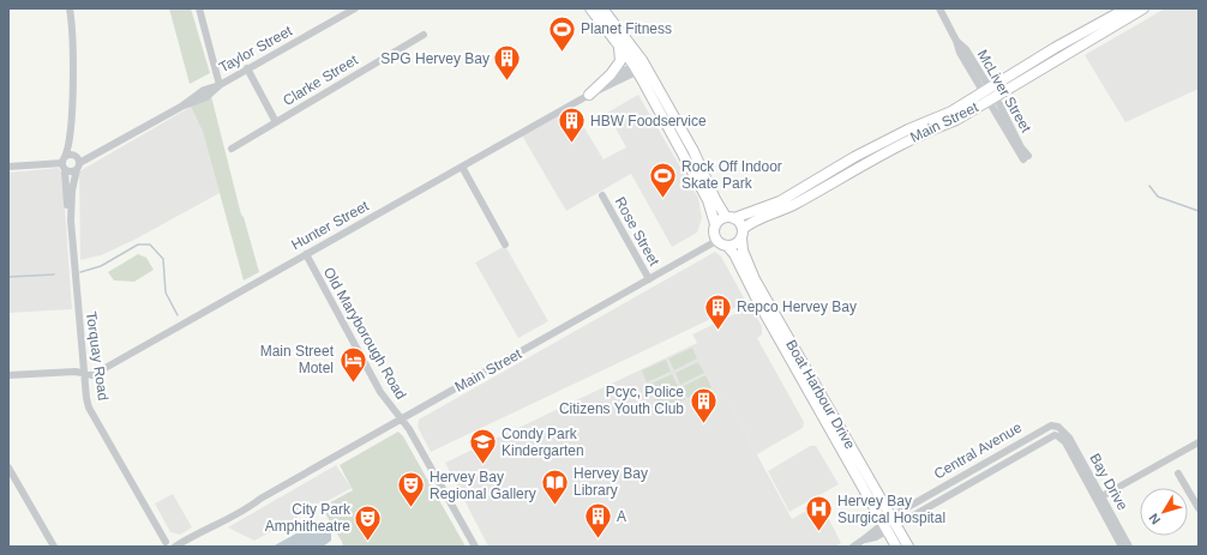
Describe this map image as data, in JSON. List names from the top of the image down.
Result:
{
  "streets": {
    "main road": ["Main Street", "Boat Harbour Drive"],
    "street": [
      "Taylor Street",
      "Clarke Street",
      "McLiver Street",
      "Hunter Street",
      "Rose Street",
      "Old Maryborough Road",
      "Torquay Road",
      "Central Avenue",
      "Bay Drive"
    ]
  },
  "crossings": [
    ["Taylor Street", "Torquay Road"],
    ["McLiver Street", "Main Street"],
    ["Main Street", "Rose Street"],
    ["Main Street", "Old Maryborough Road"],
    ["Main Street", "Boat Harbour Drive"],
    ["Hunter Street", "Old Maryborough Road"],
    ["Hunter Street", "Torquay Road"],
    ["Boat Harbour Drive", "Central Avenue"],
    ["Central Avenue", "Bay Drive"]
  ],
  "places": {
    "sports": ["Planet Fitness", "Rock Off Indoor Skate Park"],
    "building": [
      "SPG Hervey Bay",
      "HBW Foodservice",
      "Repco Hervey Bay",
      "Pcyc, Police Citizens Youth Club",
      "A"
    ],
    "hotel": ["Main Street Motel"],
    "school or university": ["Condy Park Kindergarten"],
    "library": ["Hervey Bay Library"],
    "theatre": ["Hervey Bay Regional Gallery", "City Park Amphitheatre"],
    "hospital": ["Hervey Bay Surgical Hospital"]
  },
  "north": "bottom left"
}
